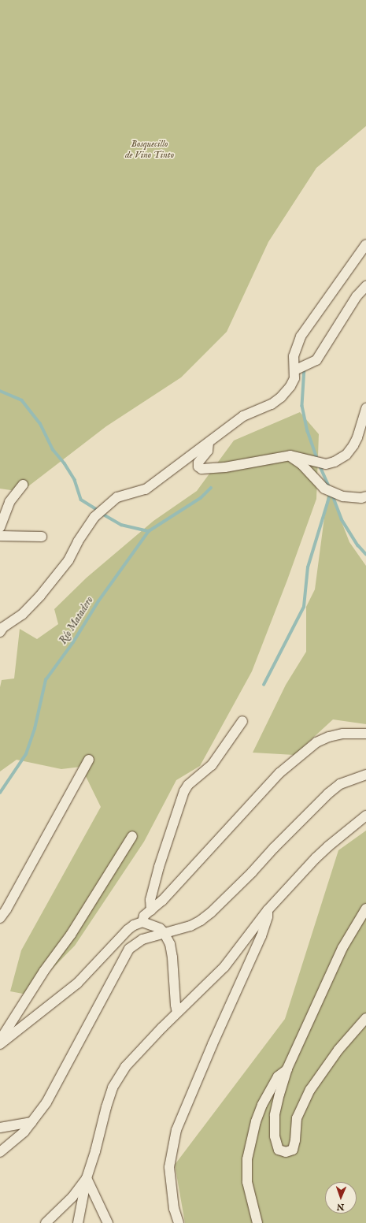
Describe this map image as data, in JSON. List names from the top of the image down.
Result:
{
  "water": ["Río Matadero"],
  "parks": ["Bosquecillo de Vino Tinto"],
  "north": "bottom"
}
